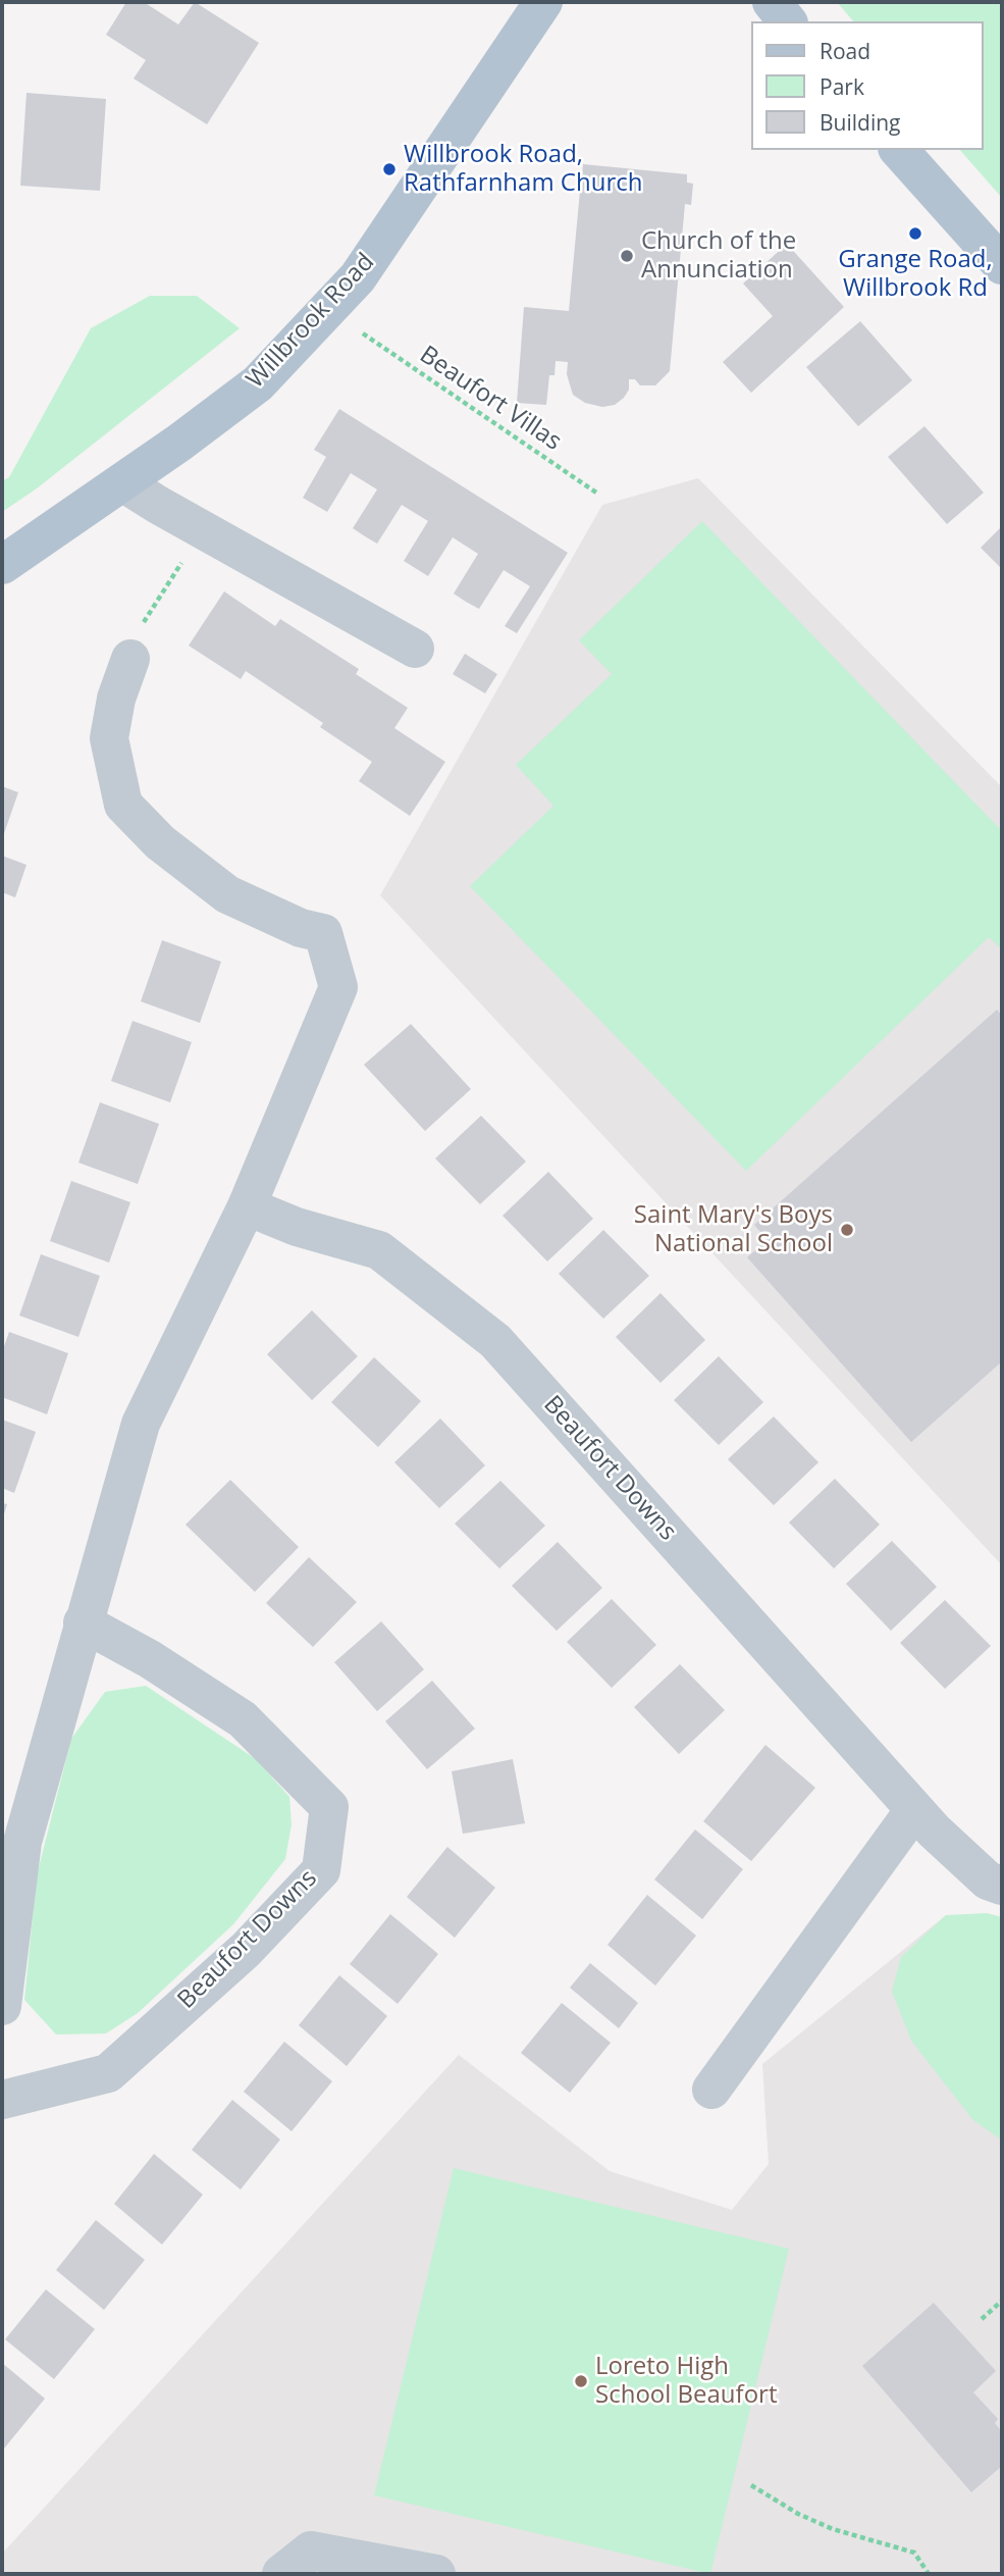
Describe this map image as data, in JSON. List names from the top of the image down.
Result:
{
  "streets": {
    "main road": ["Willbrook Road"],
    "street": ["Beaufort Downs"],
    "path": ["Beaufort Villas"]
  },
  "places": [
    "Willbrook Road, Rathfarnham Church",
    "Grange Road, Willbrook Rd",
    "Church of the Annunciation",
    "Saint Mary's Boys National School",
    "Loreto High School Beaufort"
  ],
  "legend": ["Road", "Park", "Building"]
}
